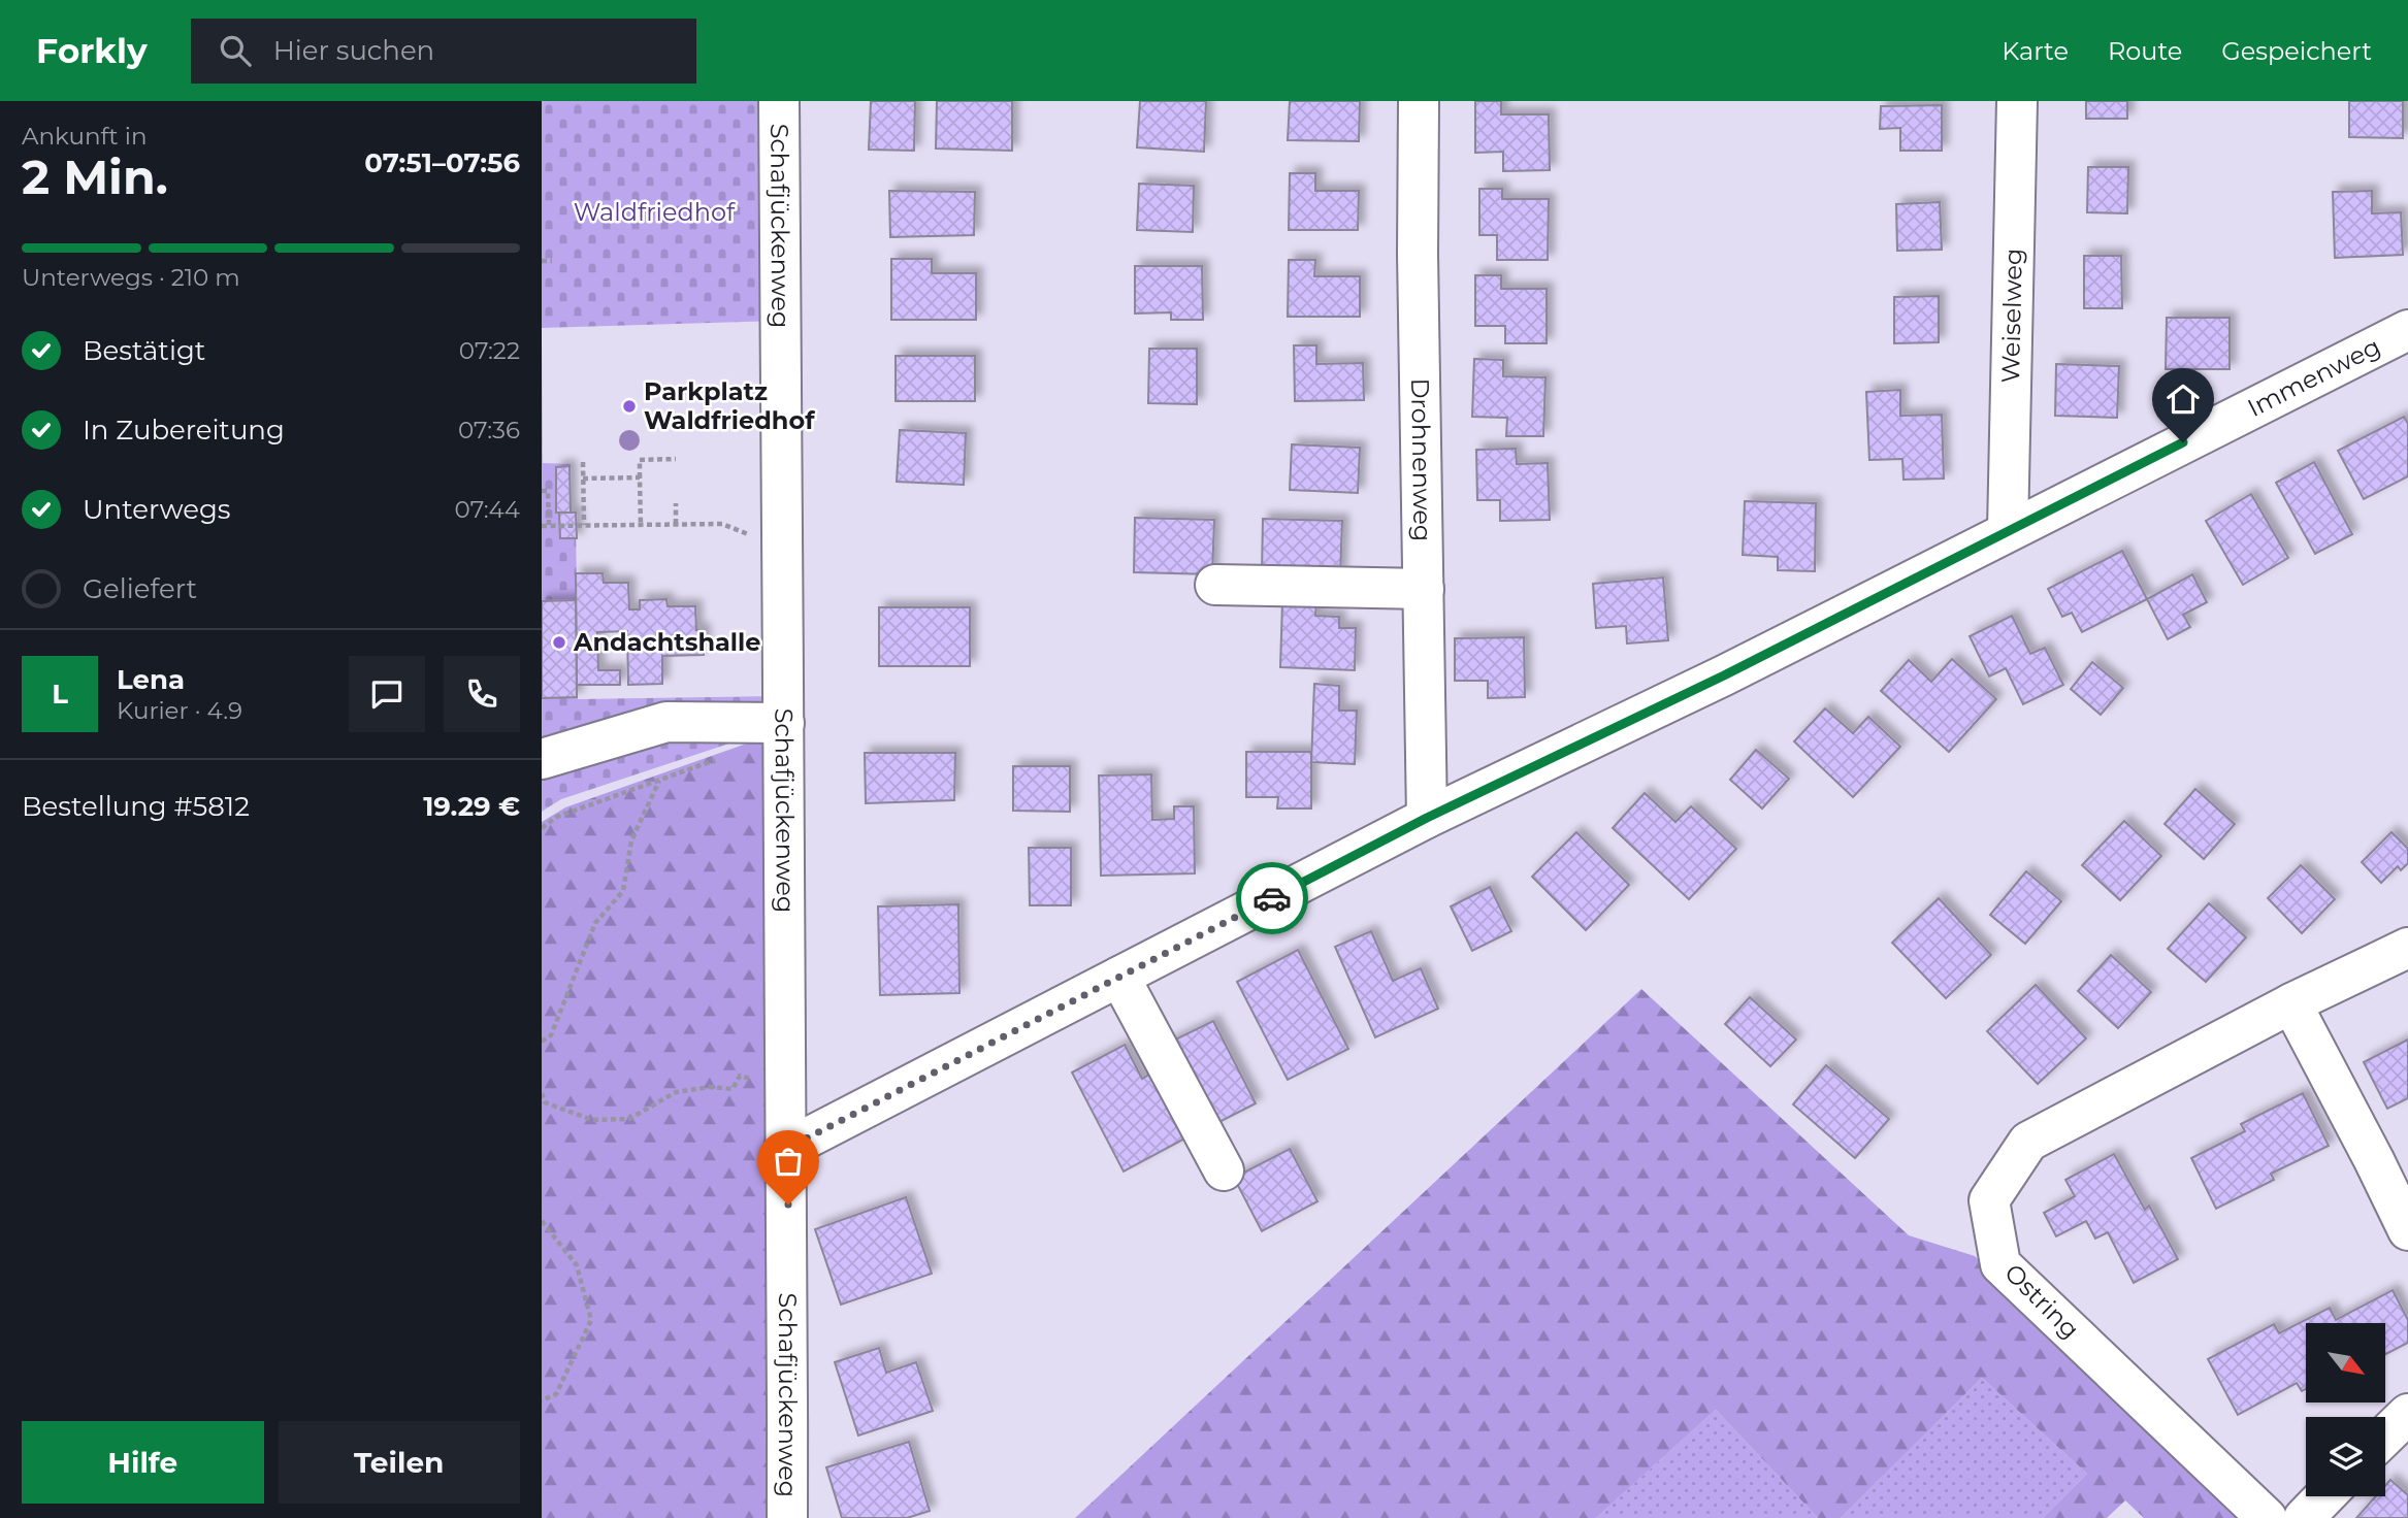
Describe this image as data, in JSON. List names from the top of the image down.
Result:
{
  "streets": {
    "street": [
      "Schafjückenweg",
      "Weiselweg",
      "Immenweg",
      "Drohnenweg",
      "Ostring"
    ]
  },
  "crossings": [
    ["Schafjückenweg", "Immenweg"],
    ["Weiselweg", "Immenweg"],
    ["Immenweg", "Drohnenweg"]
  ],
  "parks": ["Waldfriedhof"],
  "places": ["Parkplatz Waldfriedhof", "Andachtshalle"],
  "north": "bottom right",
  "page": {
    "header": "Forkly",
    "search": "Hier suchen",
    "nav": ["Karte", "Route", "Gespeichert"],
    "heading": ["2 Min.", "Ankunft in", "07:51–07:56"],
    "panel": [
      "Lena",
      "Kurier · 4.9",
      "Bestellung #5812",
      "19.29 €"
    ],
    "bar": "Unterwegs · 210 m",
    "list": [
      ["Bestätigt", "07:22"],
      ["In Zubereitung", "07:36"],
      ["Unterwegs", "07:44"],
      "Geliefert"
    ],
    "round": "L",
    "buttons": ["Hilfe", "Teilen"]
  }
}
